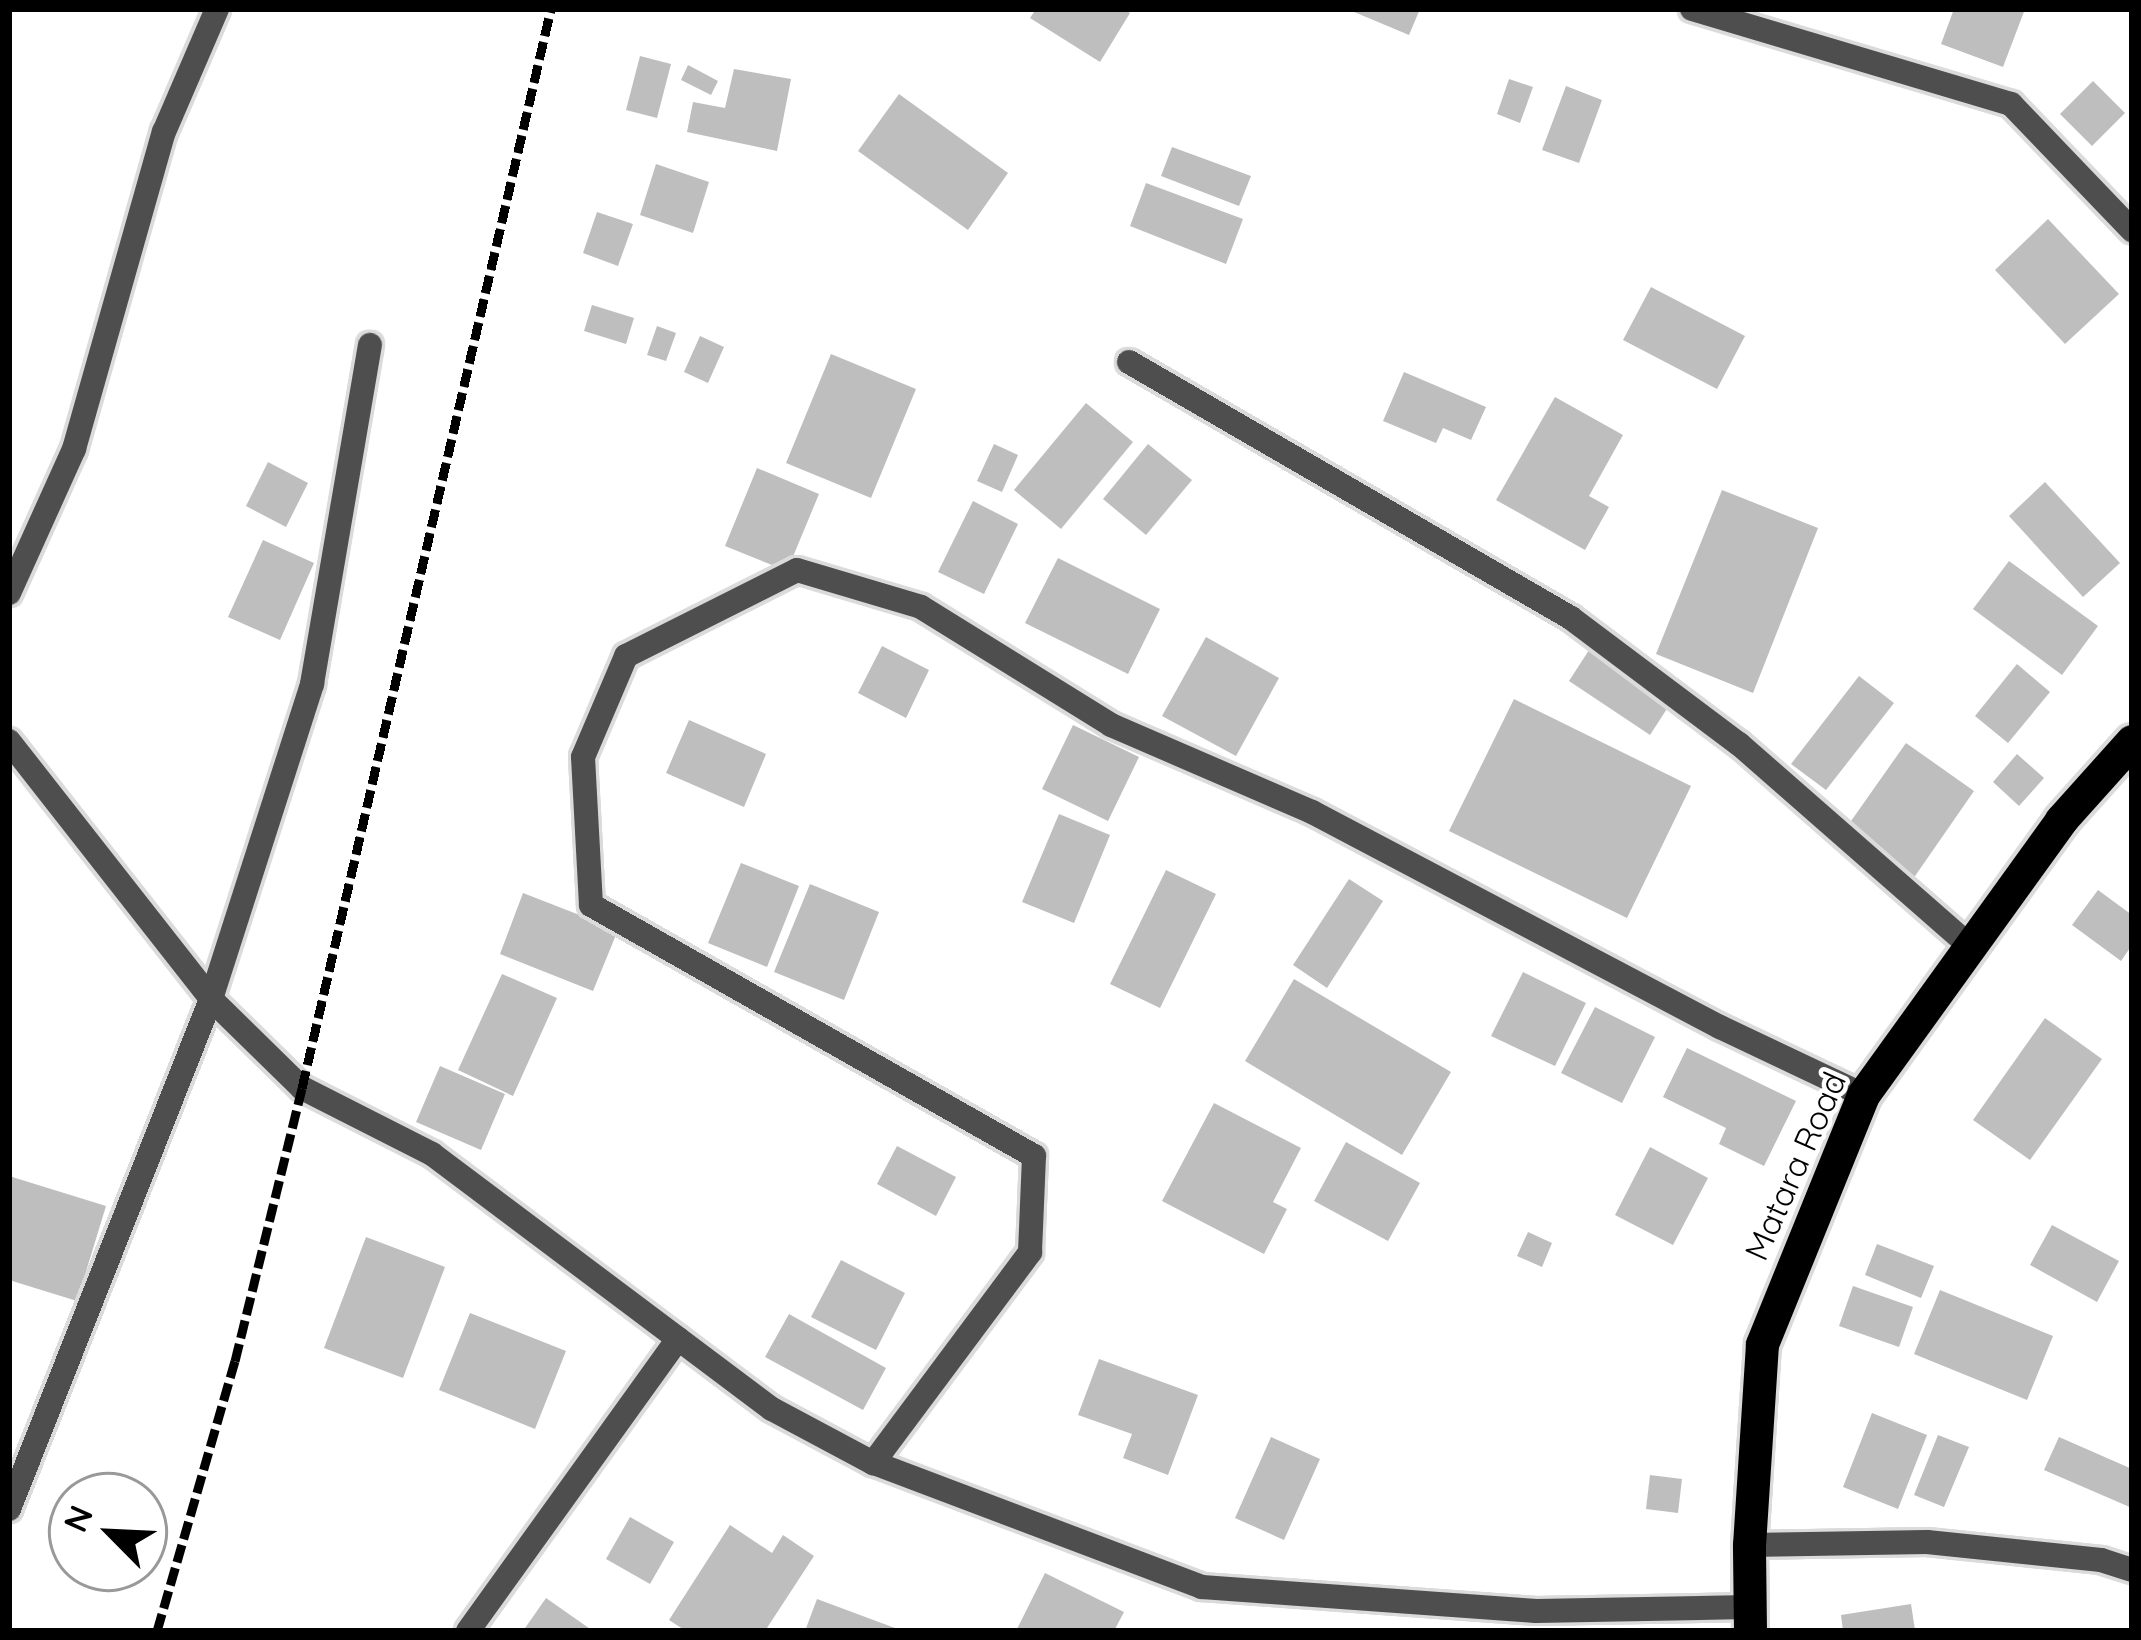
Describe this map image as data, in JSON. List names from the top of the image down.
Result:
{
  "streets": {
    "highway": ["Matara Road"]
  },
  "north": "top left"
}
